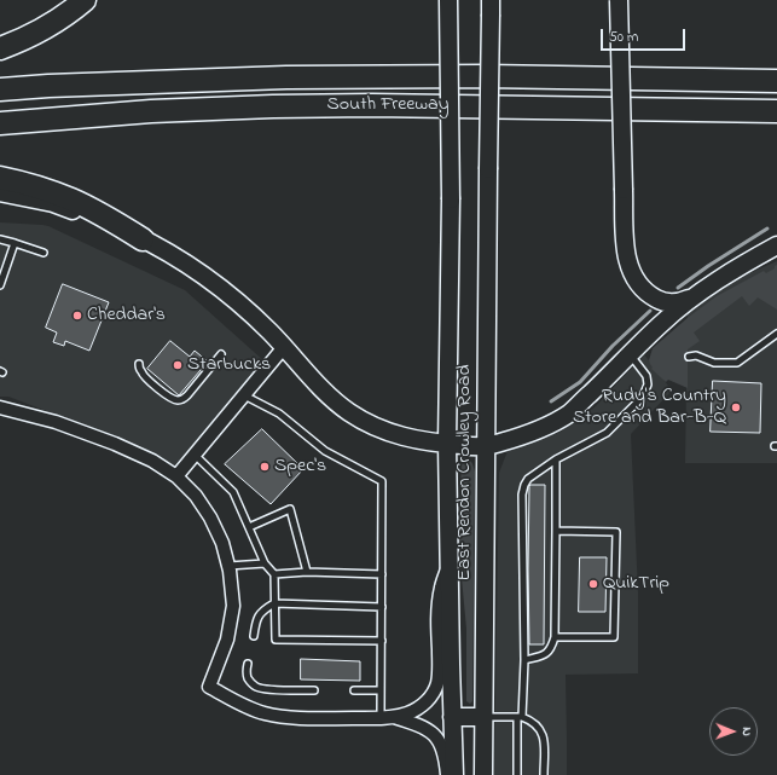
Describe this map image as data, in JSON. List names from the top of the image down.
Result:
{
  "streets": {
    "highway": ["South Freeway"],
    "main road": ["East Rendon Crowley Road"]
  },
  "places": [
    "Cheddar's",
    "Starbucks",
    "Rudy's Country Store and Bar-B-Q",
    "Spec's",
    "QuikTrip"
  ],
  "scale_bar": "50 m",
  "north": "right"
}
